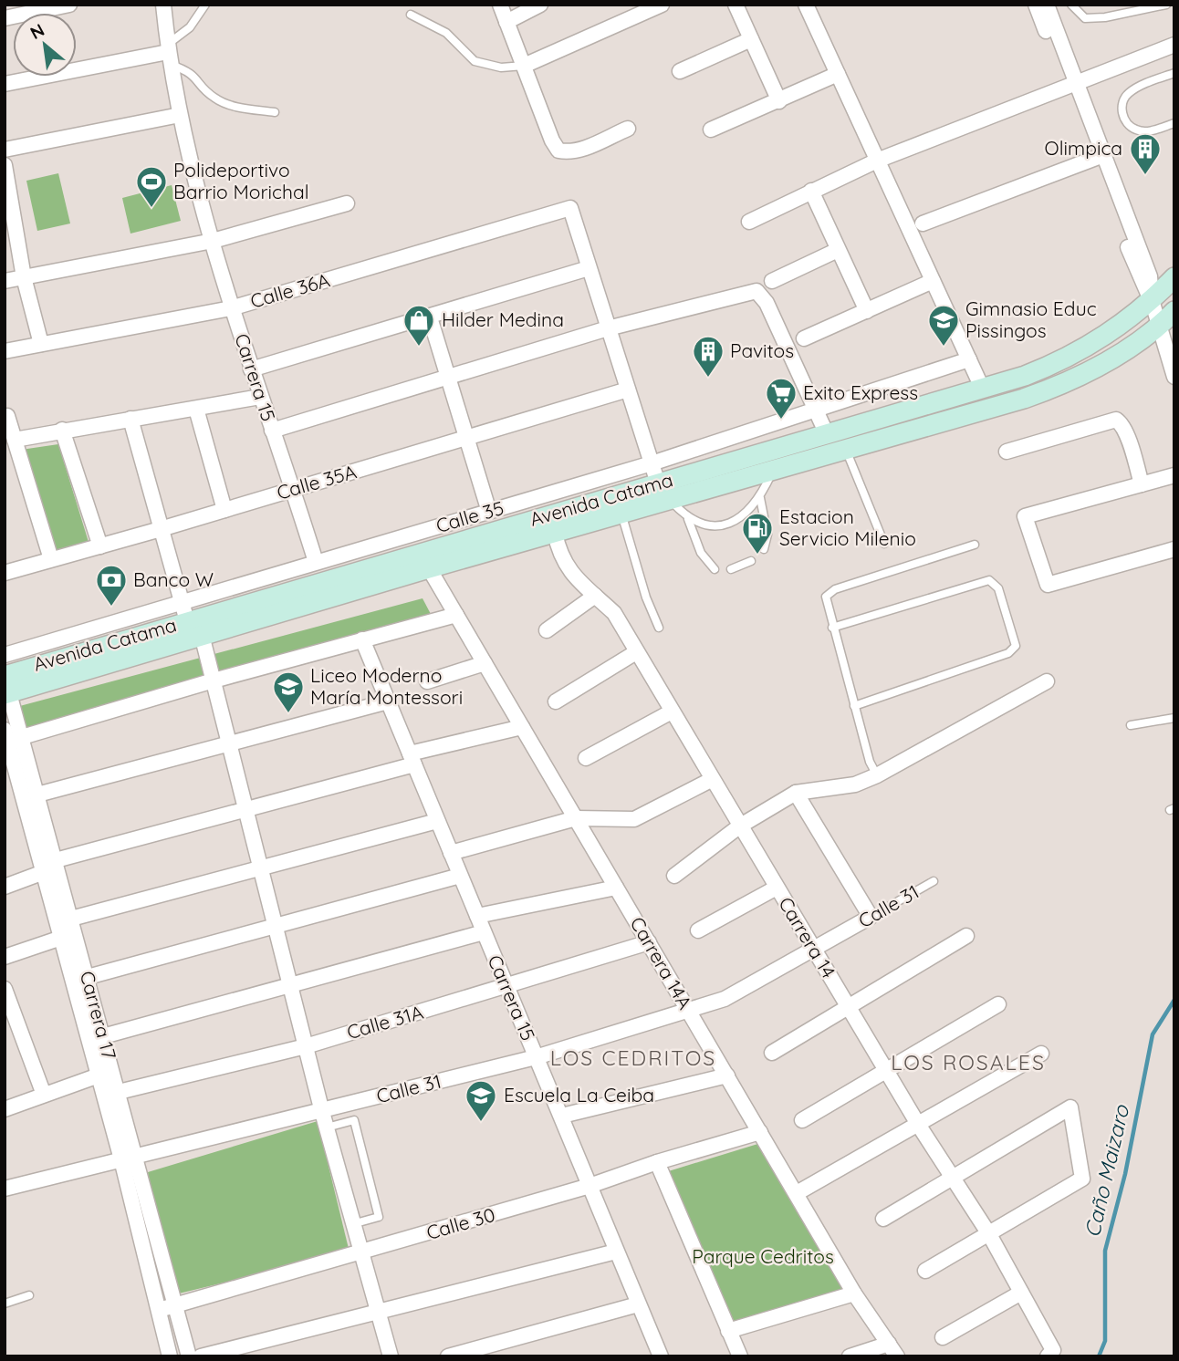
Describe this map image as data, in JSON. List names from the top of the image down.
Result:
{
  "streets": {
    "main road": ["Avenida Catama"],
    "street": [
      "Calle 36A",
      "Carrera 15",
      "Calle 35A",
      "Calle 35",
      "Calle 31",
      "Carrera 14",
      "Carrera 14A",
      "Carrera 17",
      "Calle 31A",
      "Calle 30"
    ]
  },
  "crossings": [
    ["Calle 36A", "Carrera 15"],
    ["Carrera 15", "Calle 35A"],
    ["Carrera 15", "Calle 35"],
    ["Carrera 15", "Calle 31"],
    ["Carrera 15", "Calle 31A"],
    ["Carrera 15", "Calle 30"],
    ["Avenida Catama", "Calle 35"],
    ["Avenida Catama", "Carrera 14"],
    ["Avenida Catama", "Carrera 14A"],
    ["Avenida Catama", "Carrera 17"],
    ["Calle 31", "Carrera 14"],
    ["Calle 31", "Carrera 14A"],
    ["Calle 31", "Carrera 17"],
    ["Carrera 14A", "Calle 31A"],
    ["Carrera 14A", "Calle 30"],
    ["Carrera 17", "Calle 31A"],
    ["Carrera 17", "Calle 30"]
  ],
  "districts": ["LOS CEDRITOS", "LOS ROSALES"],
  "water": ["Caño Maizaro"],
  "parks": ["Parque Cedritos"],
  "places": {
    "building": ["Olimpica", "Pavitos"],
    "sports": ["Polideportivo Barrio Morichal"],
    "shop": ["Hilder Medina"],
    "school or university": ["Gimnasio Educ Pissingos", "Liceo Moderno María Montessori", "Escuela La Ceiba"],
    "supermarket": ["Exito Express"],
    "fuel station": ["Estacion Servicio Milenio"],
    "bank": ["Banco W"]
  },
  "north": "top left"
}
